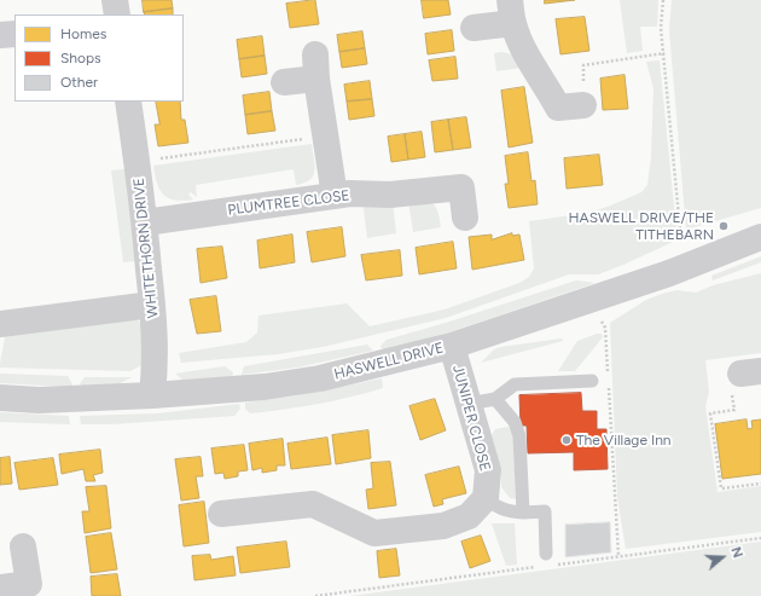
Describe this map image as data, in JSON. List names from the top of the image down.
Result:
{
  "streets": {
    "street": [
      "PLUMTREE CLOSE",
      "WHITETHORN DRIVE",
      "HASWELL DRIVE",
      "JUNIPER CLOSE"
    ]
  },
  "crossings": [
    ["PLUMTREE CLOSE", "WHITETHORN DRIVE"],
    ["WHITETHORN DRIVE", "HASWELL DRIVE"],
    ["HASWELL DRIVE", "JUNIPER CLOSE"]
  ],
  "places": ["HASWELL DRIVE/THE TITHEBARN", "The Village Inn"],
  "legend": ["Homes", "Shops", "Other"],
  "north": "right"
}
